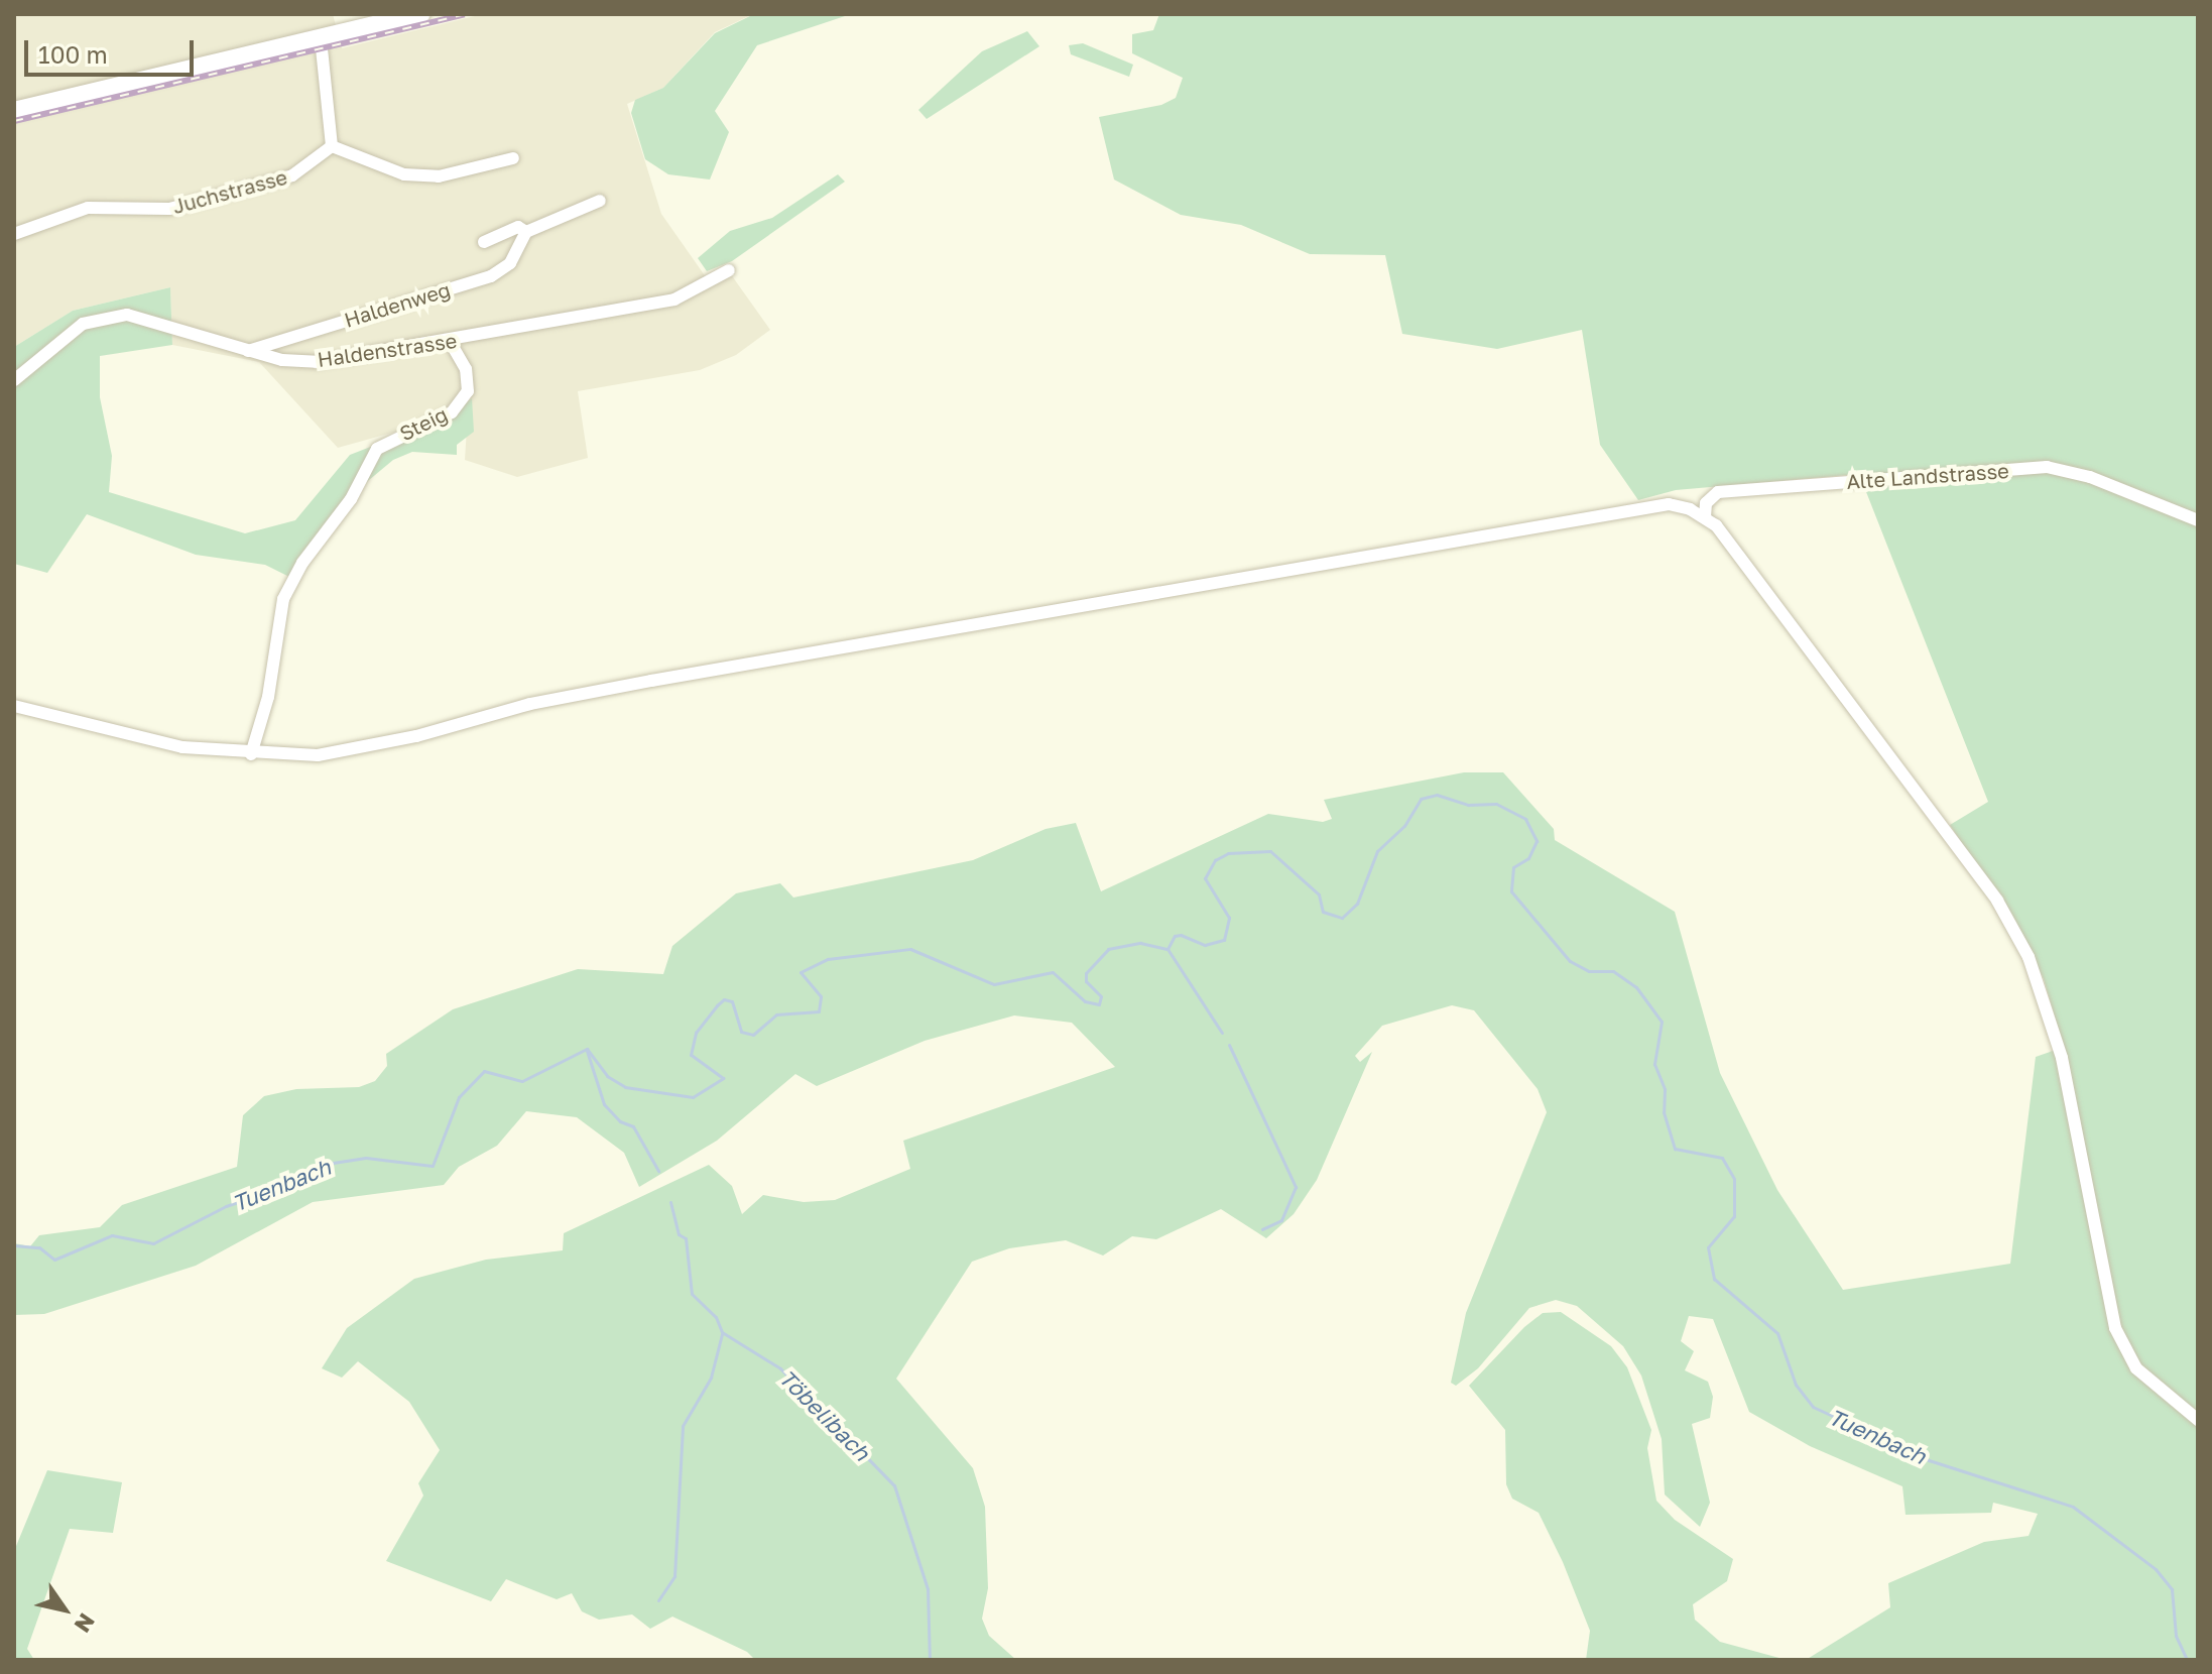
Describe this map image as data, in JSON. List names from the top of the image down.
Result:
{
  "streets": {
    "street": [
      "Juchstrasse",
      "Haldenweg",
      "Haldenstrasse",
      "Steig",
      "Alte Landstrasse"
    ]
  },
  "crossings": [
    ["Haldenweg", "Haldenstrasse"],
    ["Haldenstrasse", "Steig"]
  ],
  "water": ["Tuenbach", "Töbelibach"],
  "scale_bar": "100 m",
  "north": "bottom right"
}
